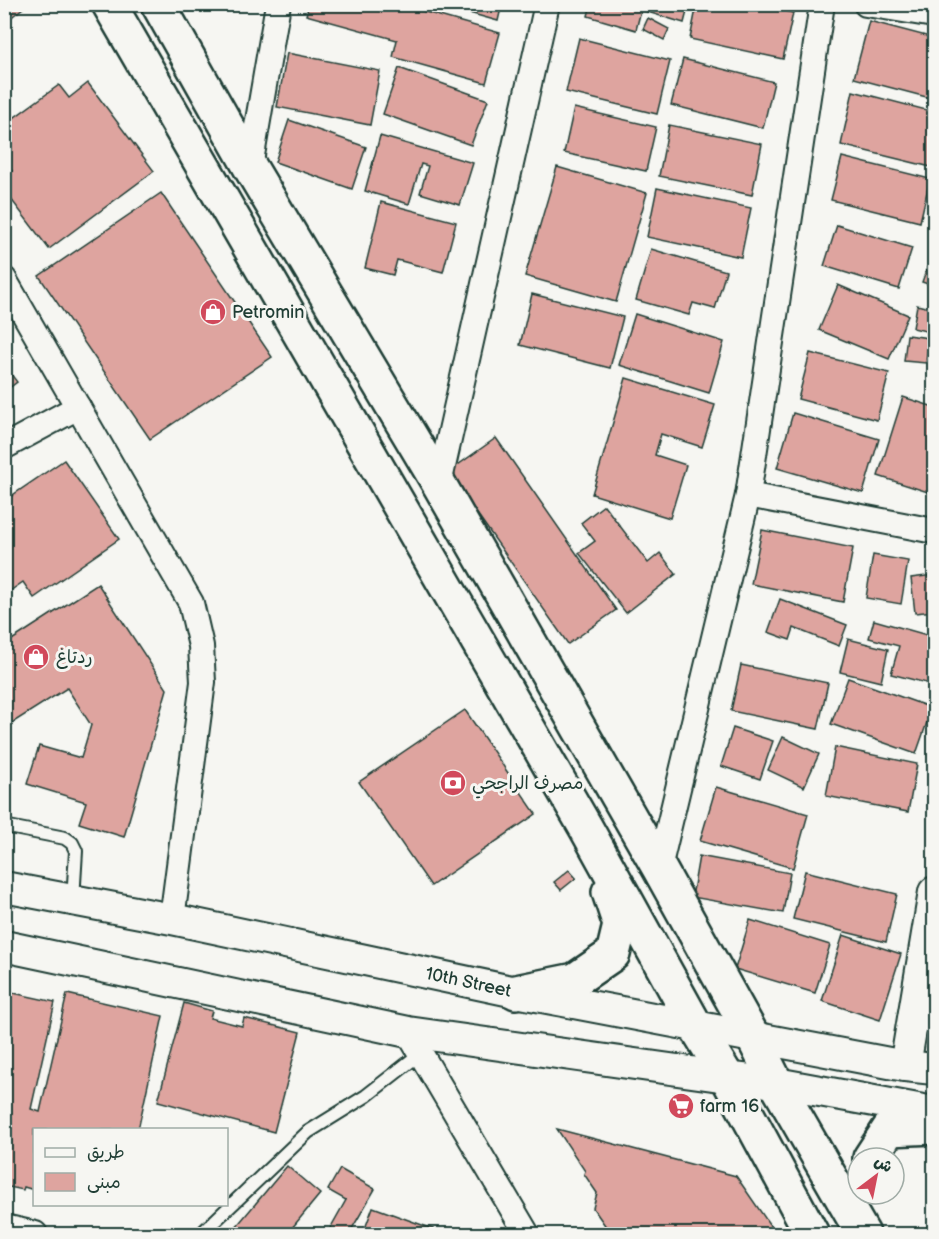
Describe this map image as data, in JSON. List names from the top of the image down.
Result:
{
  "streets": {
    "street": ["10th Street"]
  },
  "places": {
    "shop": ["Petromin", "ردتاغ"],
    "bank": ["مصرف الراجحي"],
    "supermarket": ["farm 16"]
  },
  "legend": ["طريق", "مبنى"],
  "north": "top right"
}
